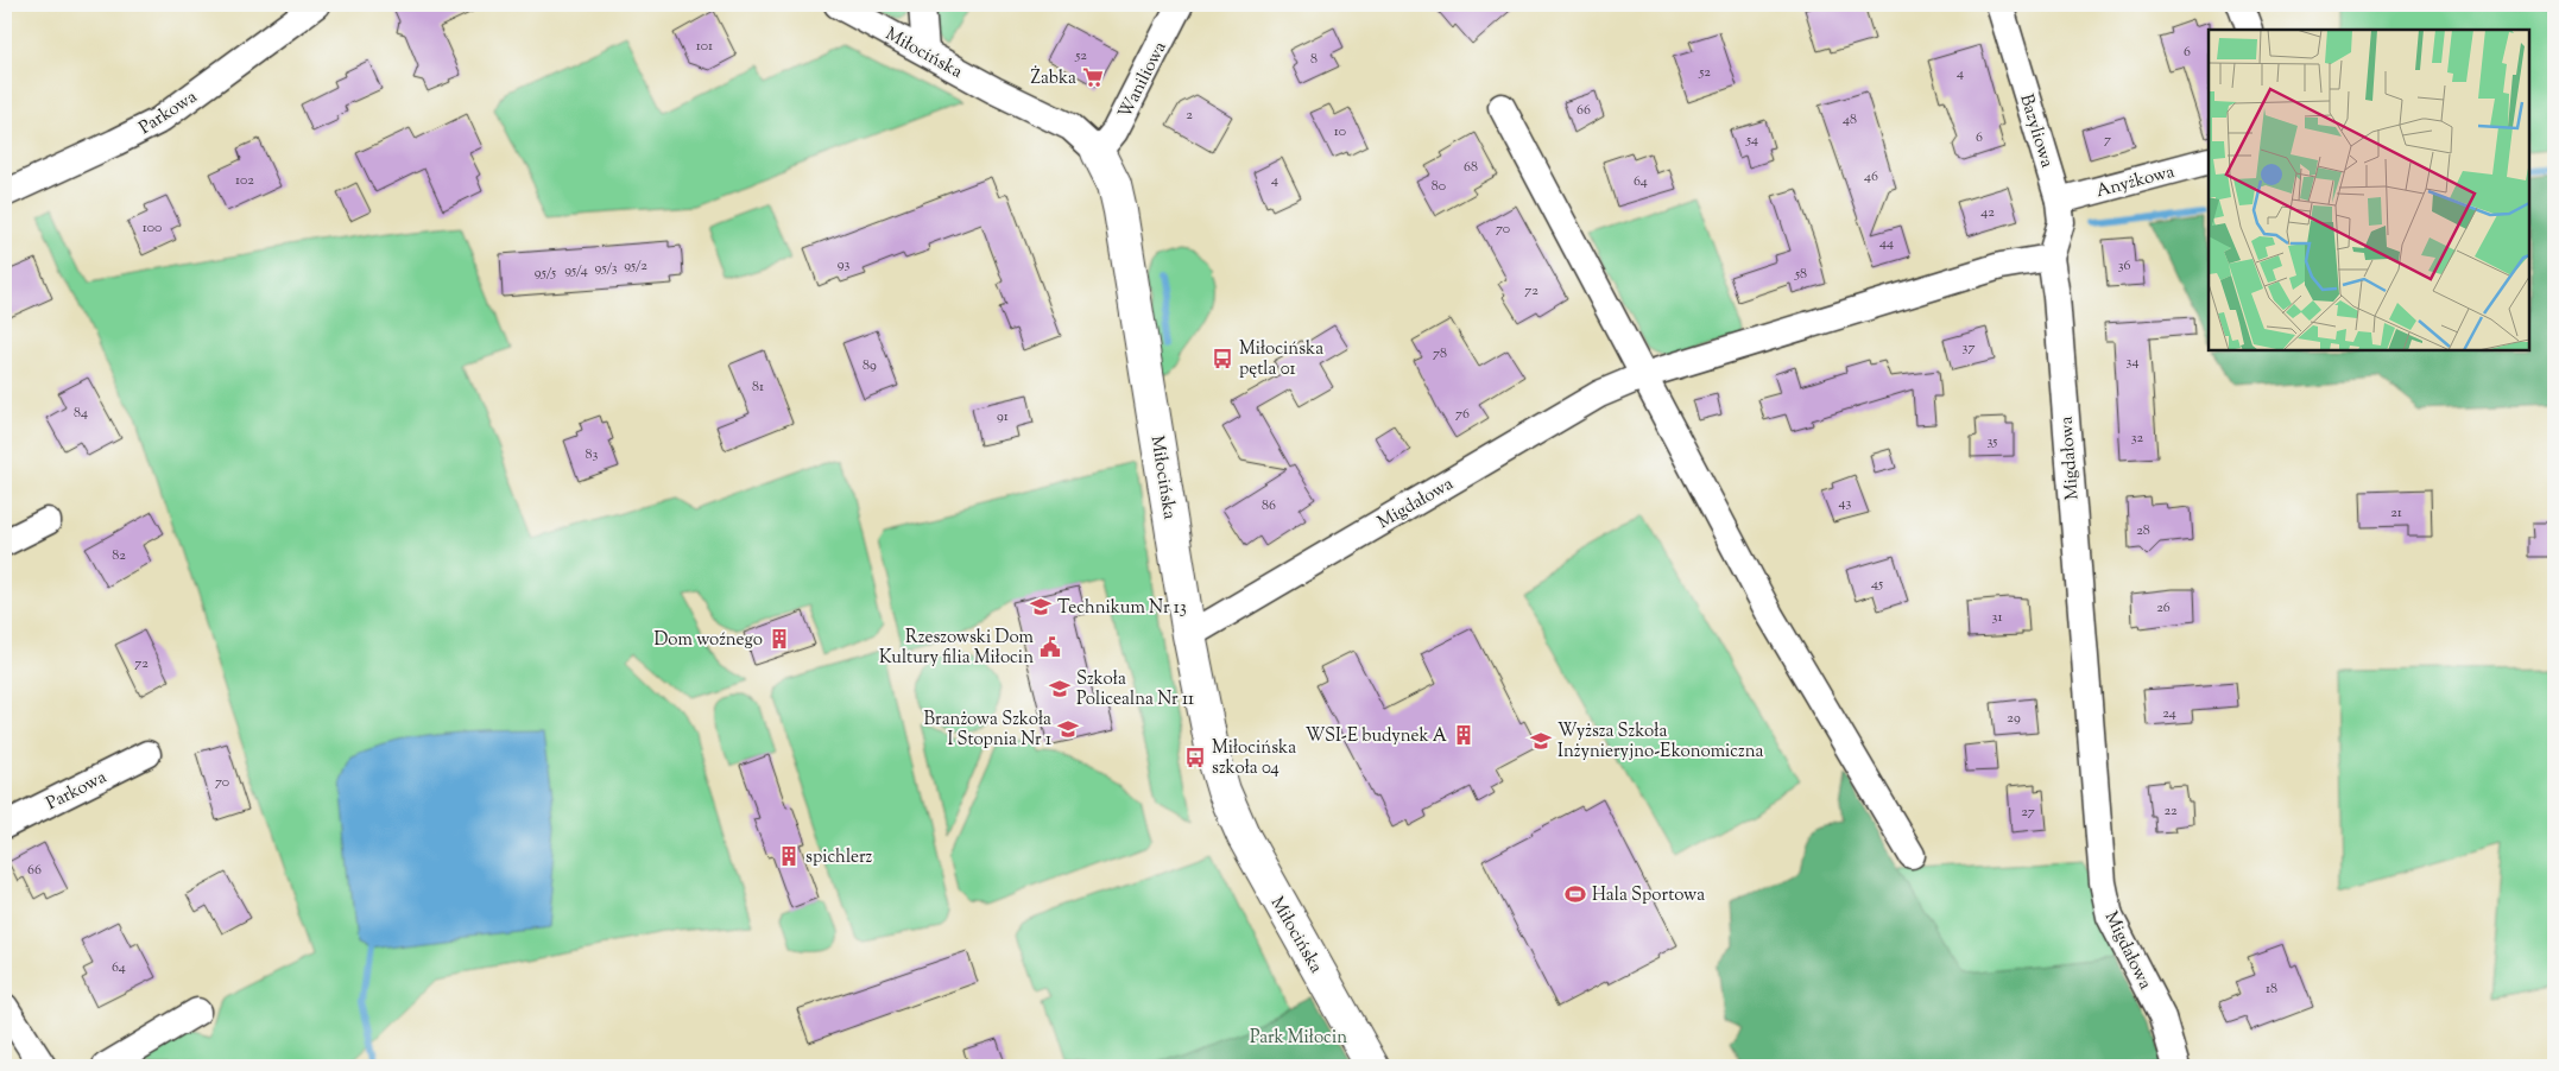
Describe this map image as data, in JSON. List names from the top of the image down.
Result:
{
  "streets": {
    "street": [
      "Miłocińska",
      "Waniliowa",
      "Parkowa",
      "Bazyliowa",
      "Anyżkowa",
      "Migdałowa"
    ]
  },
  "crossings": [
    ["Miłocińska", "Waniliowa"],
    ["Miłocińska", "Migdałowa"],
    ["Bazyliowa", "Anyżkowa"],
    ["Bazyliowa", "Migdałowa"]
  ],
  "parks": ["Park Miłocin"],
  "places": {
    "supermarket": ["Żabka"],
    "bus stop": ["Miłocińska pętla 01", "Miłocińska szkoła 04"],
    "school or university": [
      "Technikum Nr 13",
      "Szkoła Policealna Nr 11",
      "Branżowa Szkoła I Stopnia Nr 1",
      "Wyższa Szkoła Inżynieryjno-Ekonomiczna"
    ],
    "building": ["Dom woźnego", "WSI-E budynek A", "spichlerz"],
    "public building": ["Rzeszowski Dom Kultury filia Miłocin"],
    "sports": ["Hala Sportowa"]
  },
  "house_numbers": [
    "101",
    "6",
    "52",
    "8",
    "52",
    "4",
    "66",
    "2",
    "48",
    "10",
    "6",
    "54",
    "7",
    "68",
    "46",
    "102",
    "4",
    "64",
    "80",
    "42",
    "100",
    "70",
    "44",
    "93",
    "95/2",
    "36",
    "95/3",
    "95/4",
    "95/5",
    "58",
    "72",
    "37",
    "78",
    "34",
    "89",
    "81",
    "84",
    "76",
    "91",
    "32",
    "35",
    "83",
    "43",
    "86",
    "21",
    "28",
    "82",
    "45",
    "26",
    "31",
    "72",
    "24",
    "29",
    "70",
    "22",
    "27",
    "66",
    "64",
    "18"
  ]
}
